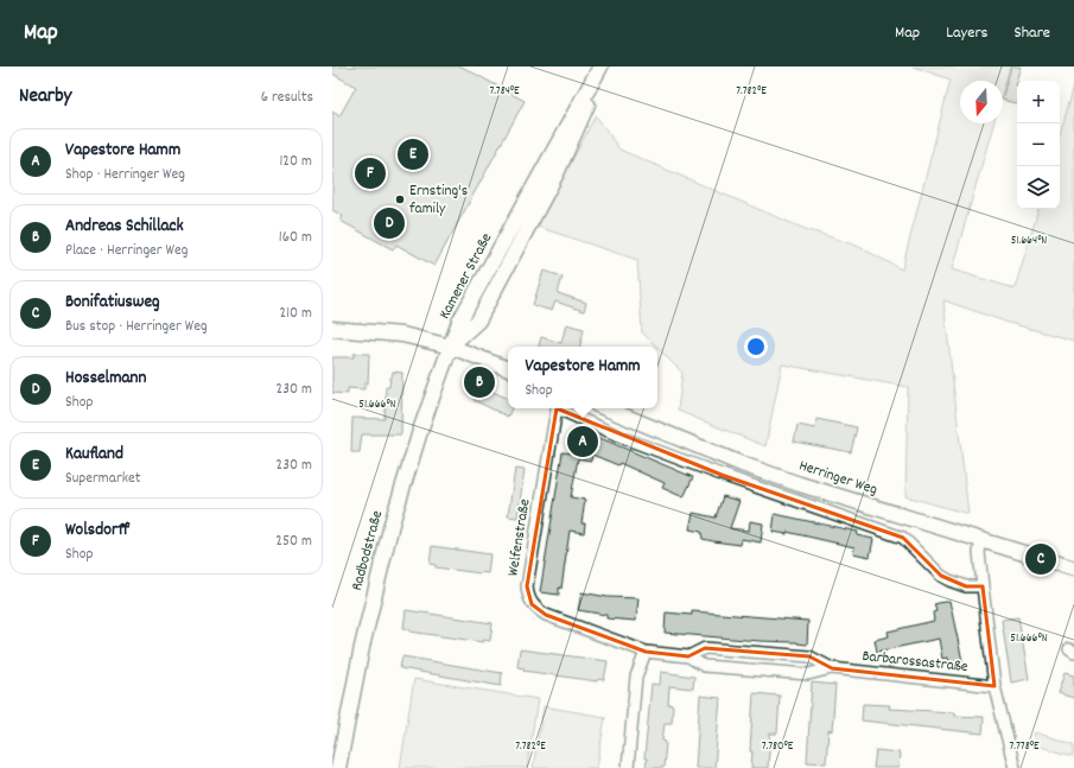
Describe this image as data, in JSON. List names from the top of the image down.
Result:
{
  "streets": {
    "main road": ["Kamener Straße", "Herringer Weg", "Radbodstraße"],
    "street": ["Welfenstraße", "Barbarossastraße"]
  },
  "crossings": [
    ["Kamener Straße", "Radbodstraße"],
    ["Welfenstraße", "Barbarossastraße"]
  ],
  "places": ["Ernsting's family"],
  "north": "bottom",
  "page": {
    "header": "Map",
    "nav": ["Map", "Layers", "Share"],
    "heading": ["Nearby", "6 results"],
    "map_buttons": ["+", "−"],
    "list": [
      {
        "mark": "A",
        "name": "Vapestore Hamm",
        "note": "Shop · Herringer Weg",
        "value": "120 m"
      },
      {
        "mark": "B",
        "name": "Andreas Schillack",
        "note": "Place · Herringer Weg",
        "value": "160 m"
      },
      {
        "mark": "C",
        "name": "Bonifatiusweg",
        "note": "Bus stop · Herringer Weg",
        "value": "210 m"
      },
      {
        "mark": "D",
        "name": "Hosselmann",
        "note": "Shop",
        "value": "230 m"
      },
      {
        "mark": "E",
        "name": "Kaufland",
        "note": "Supermarket",
        "value": "230 m"
      },
      {
        "mark": "F",
        "name": "Wolsdorff",
        "note": "Shop",
        "value": "250 m"
      }
    ],
    "pins": [
      "E",
      "F",
      "D",
      "B",
      "A",
      "C"
    ],
    "popup": ["Vapestore Hamm", "Shop"]
  },
  "coordinates": [
    "7.784°E",
    "7.782°E",
    "51.664°N",
    "51.666°N",
    "7.780°E",
    "7.778°E"
  ]
}
